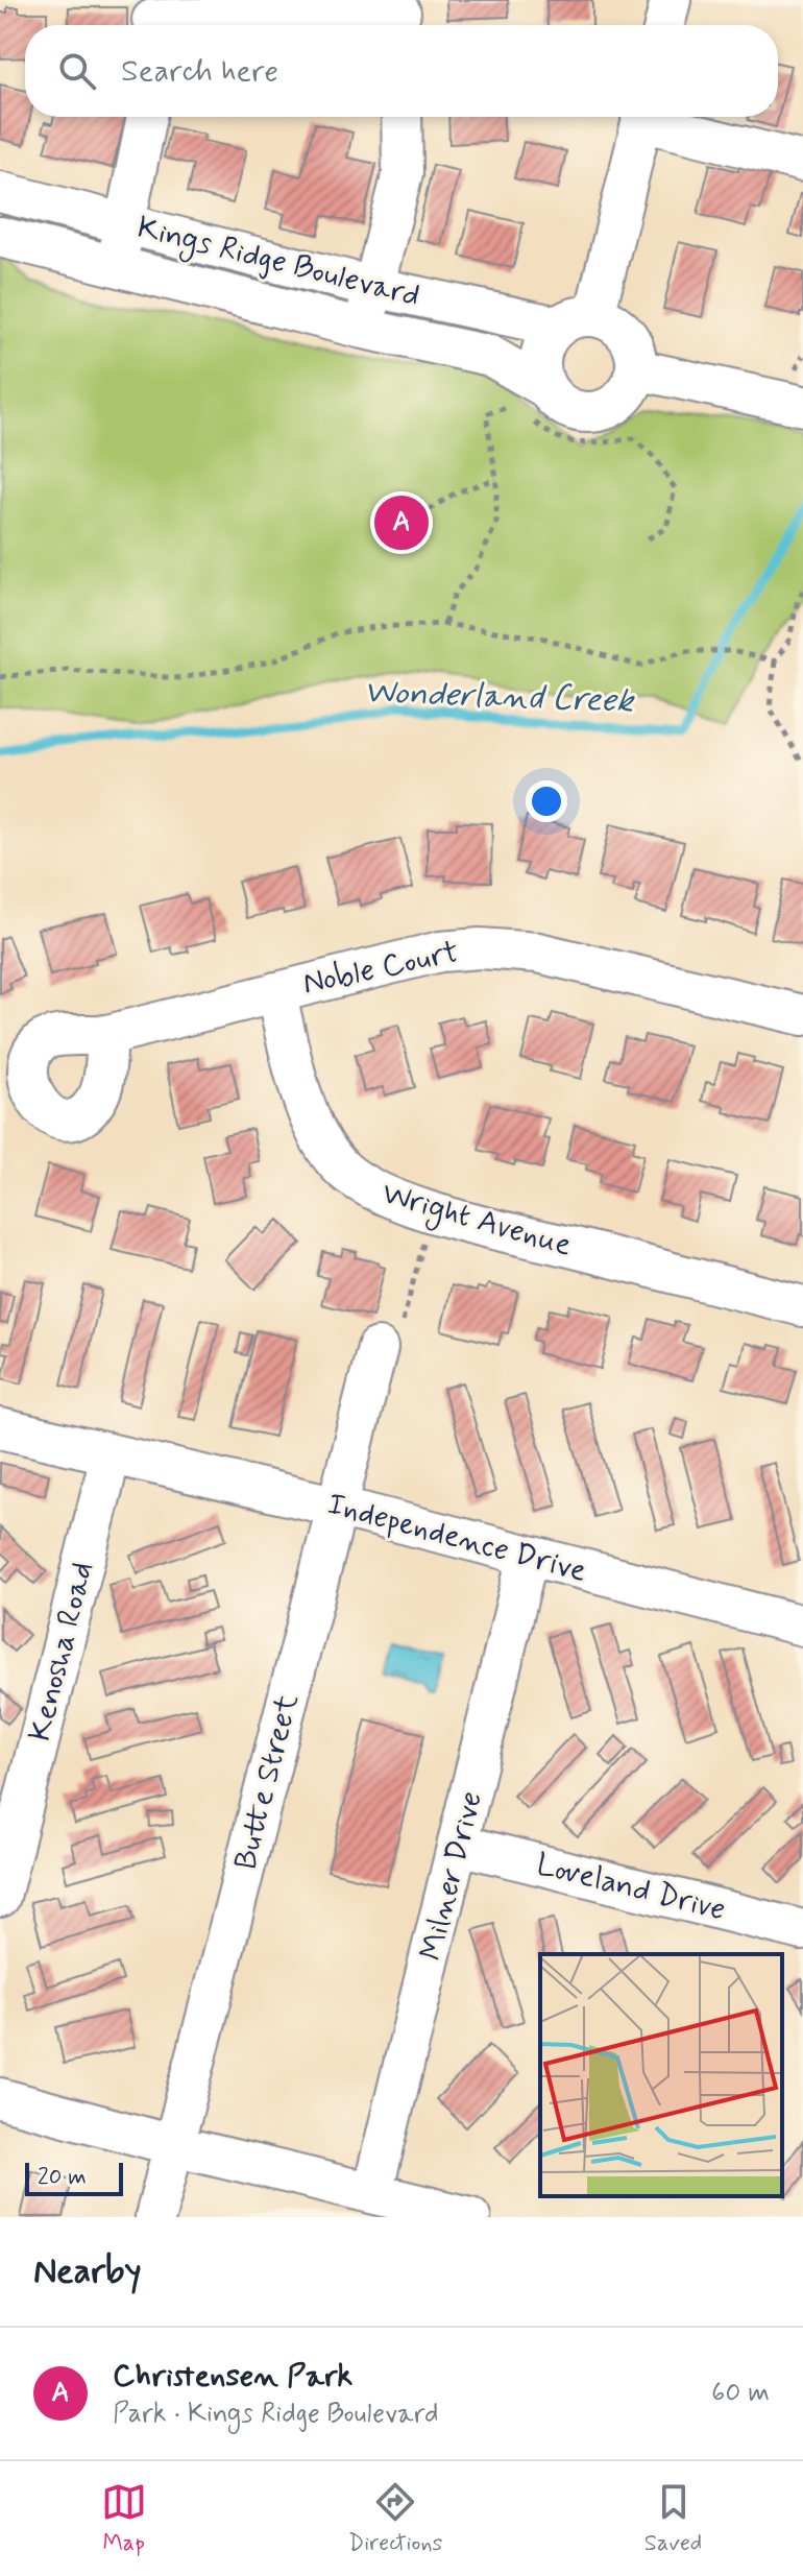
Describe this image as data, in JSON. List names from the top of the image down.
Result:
{
  "streets": {
    "street": [
      "Kings Ridge Boulevard",
      "Noble Court",
      "Wright Avenue",
      "Independence Drive",
      "Kenosha Road",
      "Butte Street",
      "Milner Drive",
      "Loveland Drive"
    ]
  },
  "crossings": [
    ["Noble Court", "Wright Avenue"],
    ["Independence Drive", "Kenosha Road"],
    ["Independence Drive", "Butte Street"],
    ["Independence Drive", "Milner Drive"],
    ["Milner Drive", "Loveland Drive"]
  ],
  "water": ["Wonderland Creek"],
  "scale_bar": "20 m",
  "page": {
    "search": "Search here",
    "pins": "A",
    "scale": "20 m",
    "heading": "Nearby",
    "list": [
      {
        "mark": "A",
        "name": "Christensen Park",
        "note": "Park · Kings Ridge Boulevard",
        "value": "60 m"
      }
    ],
    "nav": ["Map", "Directions", "Saved"]
  }
}
